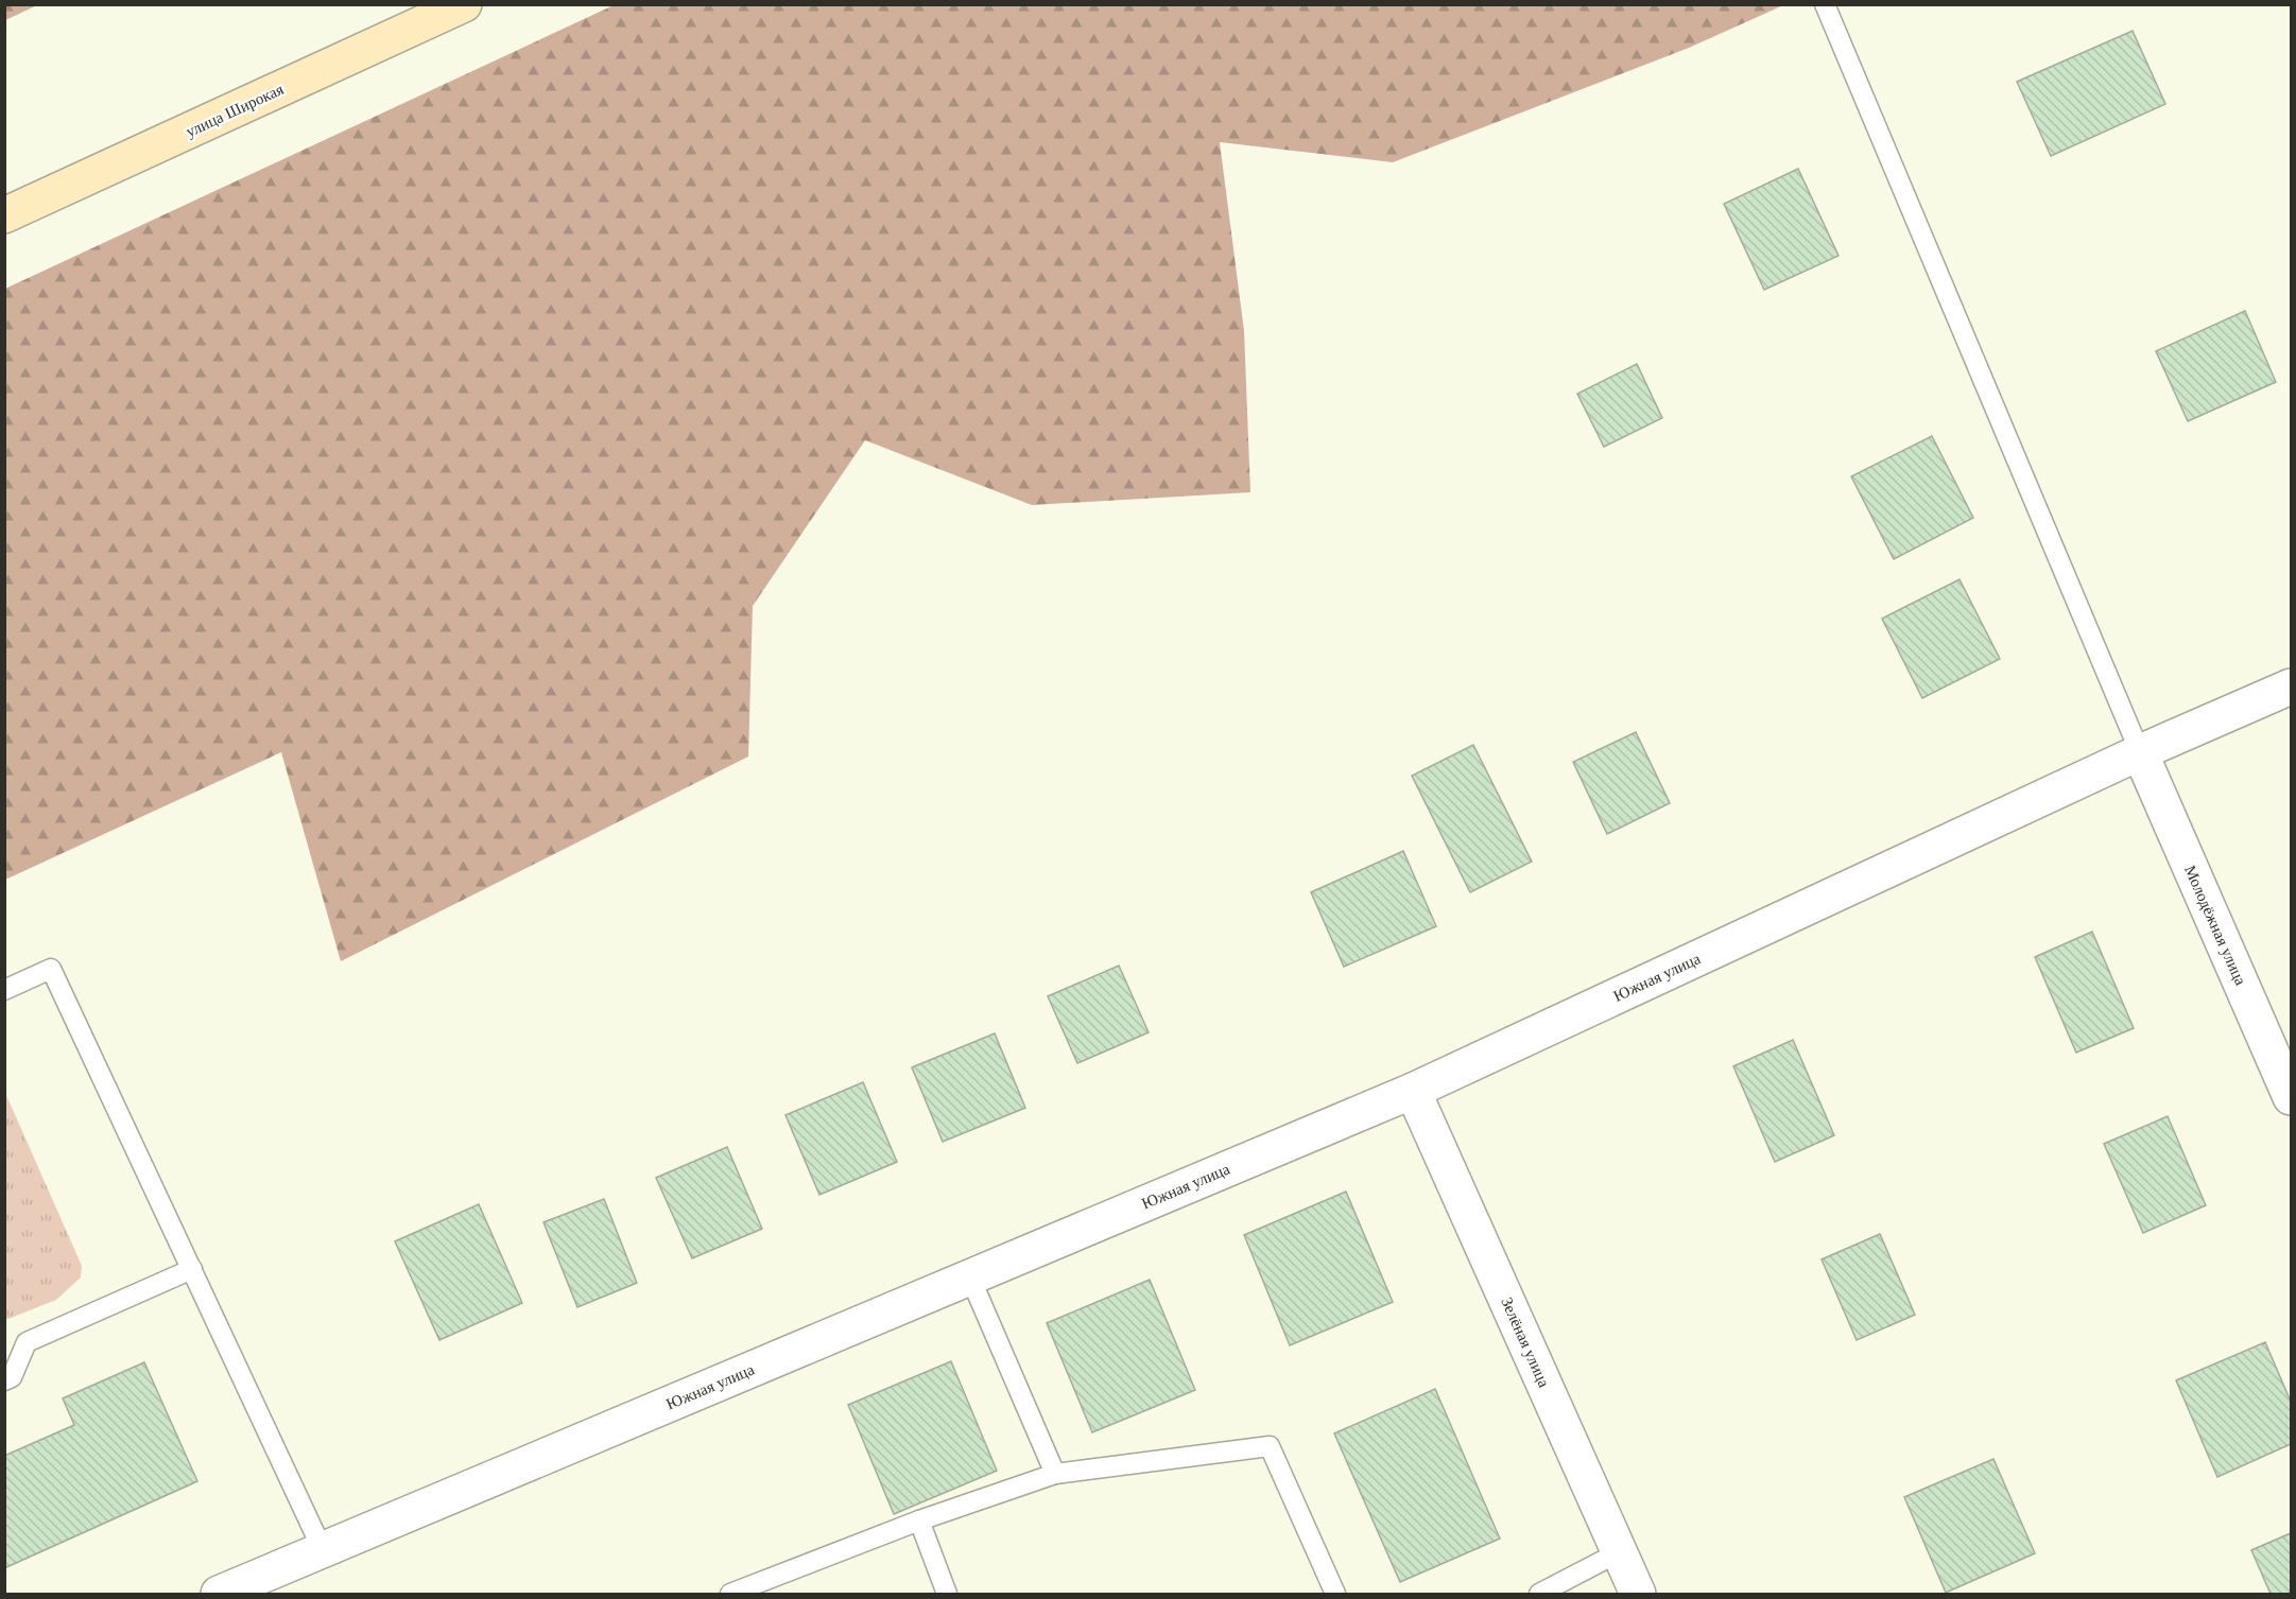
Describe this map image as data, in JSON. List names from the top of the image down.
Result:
{
  "streets": {
    "main road": ["улица Широкая"],
    "street": ["Молодёжная улица", "Южная улица", "Зелёная улица"]
  },
  "crossings": [
    ["Молодёжная улица", "Южная улица"],
    ["Южная улица", "Зелёная улица"]
  ]
}
